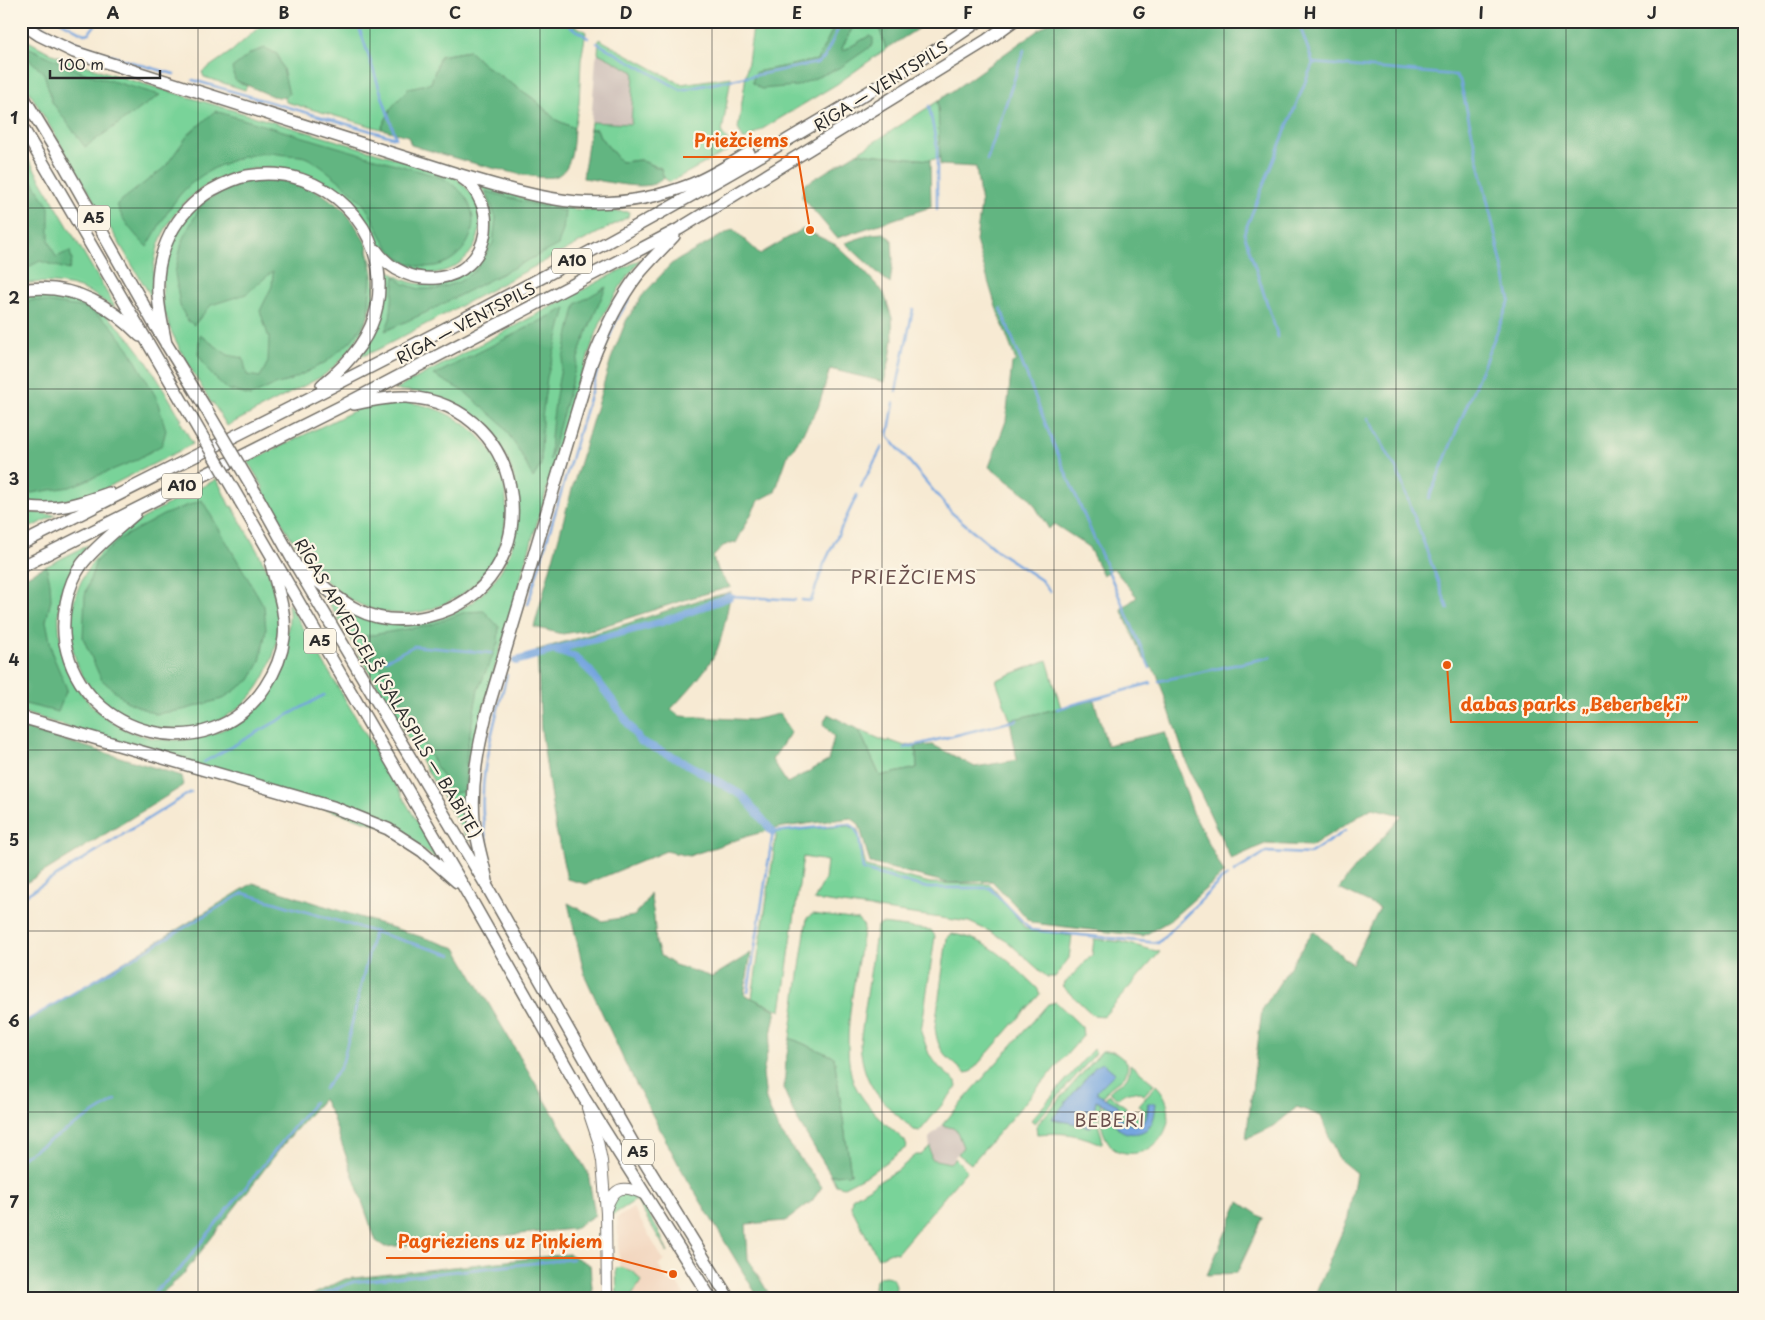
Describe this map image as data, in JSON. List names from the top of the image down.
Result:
{
  "streets": {
    "highway": [
      "RĪGA — VENTSPILS",
      "A5",
      "A10",
      "RĪGAS APVEDCEĻŠ (SALASPILS — BABĪTE)"
    ]
  },
  "districts": ["PRIEŽCIEMS", "BEBERI"],
  "places": ["Priežciems", "dabas parks „Beberbeķi”", "Pagrieziens uz Piņķiem"],
  "scale_bar": "100 m",
  "grid": {
    "columns": [
      "A",
      "B",
      "C",
      "D",
      "E",
      "F",
      "G",
      "H",
      "I",
      "J"
    ],
    "rows": [
      "1",
      "2",
      "3",
      "4",
      "5",
      "6",
      "7"
    ]
  }
}
